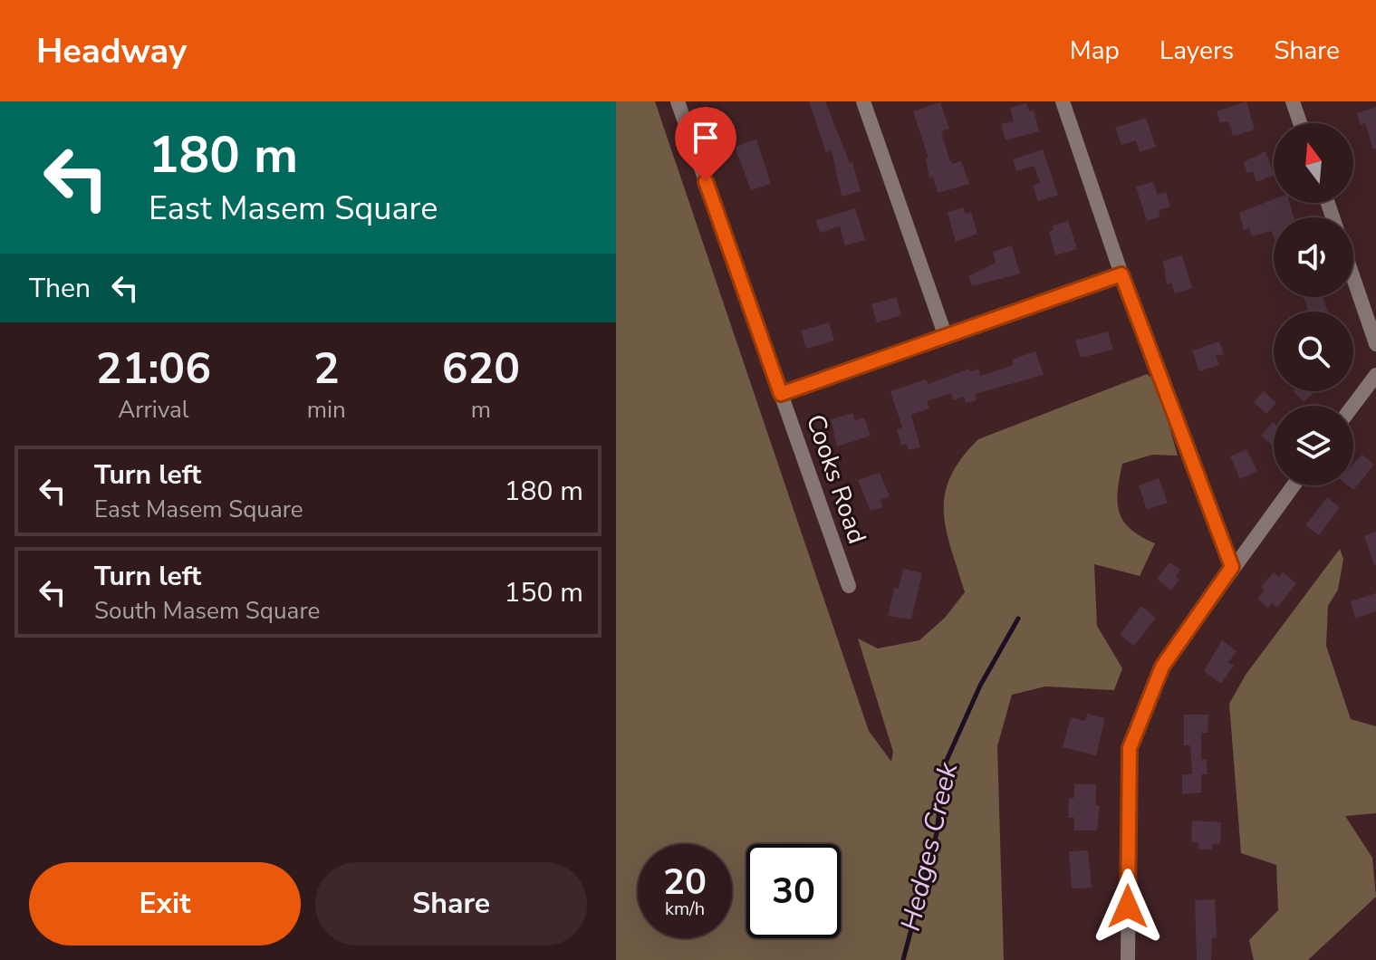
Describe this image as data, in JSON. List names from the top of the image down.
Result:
{
  "streets": {
    "street": ["Cooks Road"]
  },
  "water": ["Hedges Creek"],
  "north": "top",
  "page": {
    "header": "Headway",
    "nav": ["Map", "Layers", "Share"],
    "turn": ["180 m", "East Masem Square"],
    "then": "Then",
    "eta": [
      "21:06",
      "Arrival",
      "2",
      "min",
      "620",
      "m"
    ],
    "list": [
      {
        "name": "Turn left",
        "note": "East Masem Square",
        "value": "180 m"
      },
      {
        "name": "Turn left",
        "note": "South Masem Square",
        "value": "150 m"
      }
    ],
    "speed": "20 km/h",
    "limit": "30",
    "buttons": ["Exit", "Share"]
  }
}
